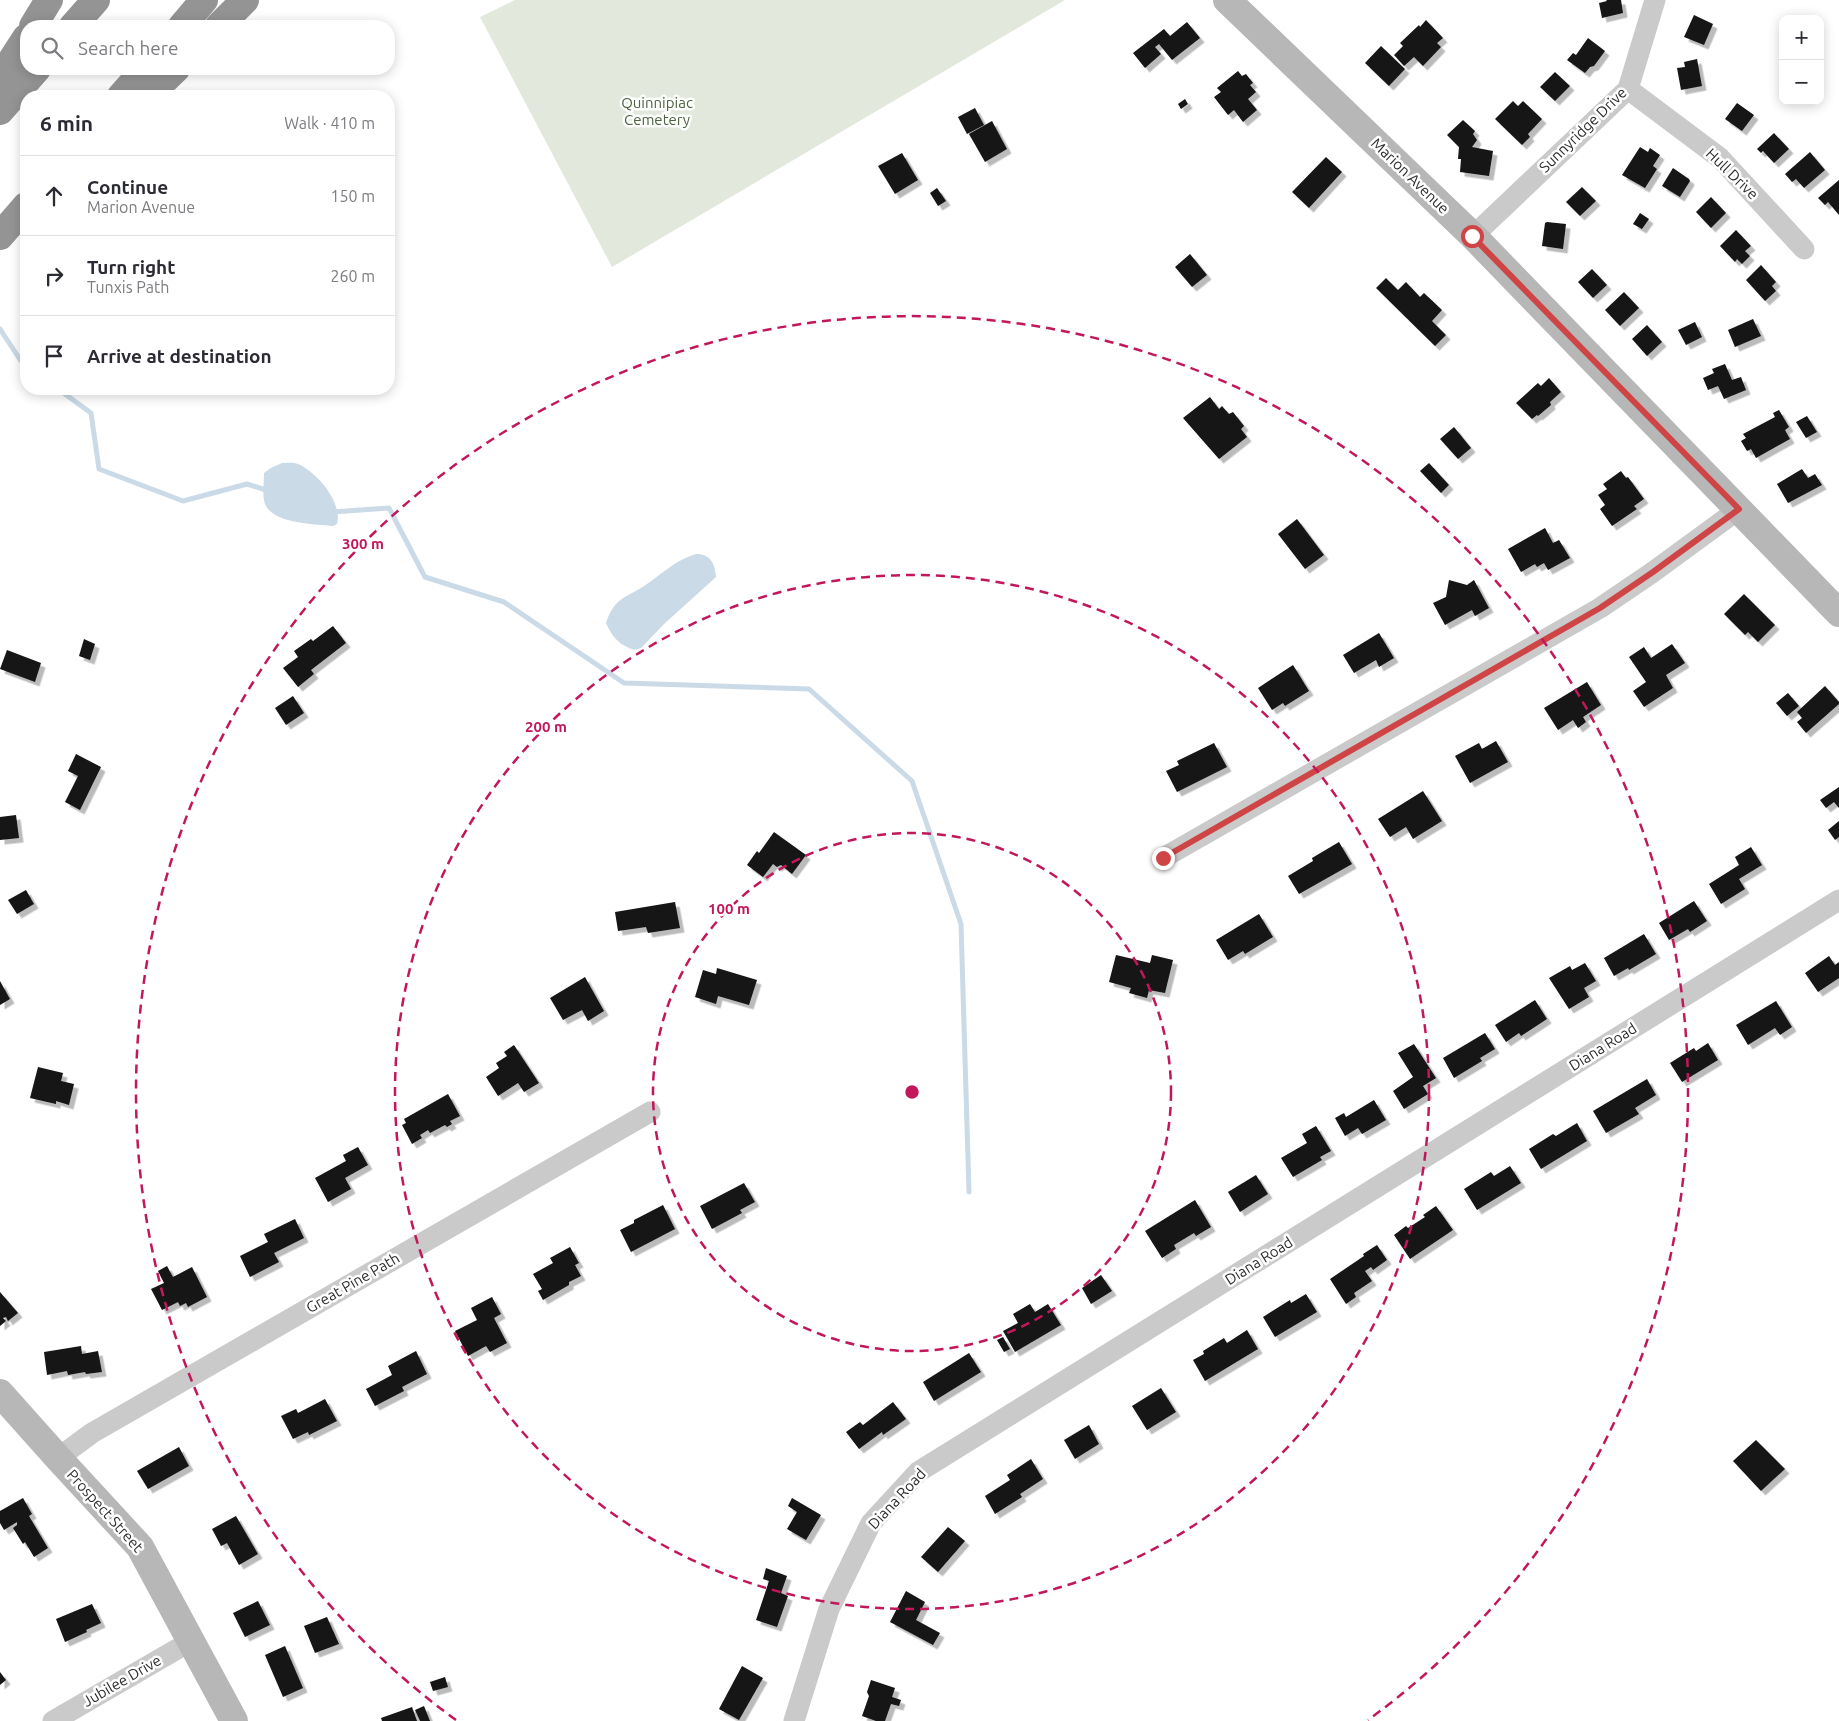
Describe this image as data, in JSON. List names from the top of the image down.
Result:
{
  "streets": {
    "main road": ["Marion Avenue", "Prospect Street"],
    "street": [
      "Sunnyridge Drive",
      "Hull Drive",
      "Diana Road",
      "Great Pine Path",
      "Jubilee Drive"
    ]
  },
  "crossings": [
    ["Sunnyridge Drive", "Hull Drive"],
    ["Sunnyridge Drive", "Marion Avenue"],
    ["Great Pine Path", "Prospect Street"],
    ["Prospect Street", "Jubilee Drive"]
  ],
  "parks": ["Quinnipiac Cemetery"],
  "page": {
    "map_buttons": ["+", "−"],
    "search": "Search here",
    "heading": ["6 min", "Walk · 410 m"],
    "list": [
      ["Continue", "Marion Avenue", "150 m"],
      ["Turn right", "Tunxis Path", "260 m"],
      "Arrive at destination"
    ]
  },
  "rings": ["300 m", "200 m", "100 m"]
}
